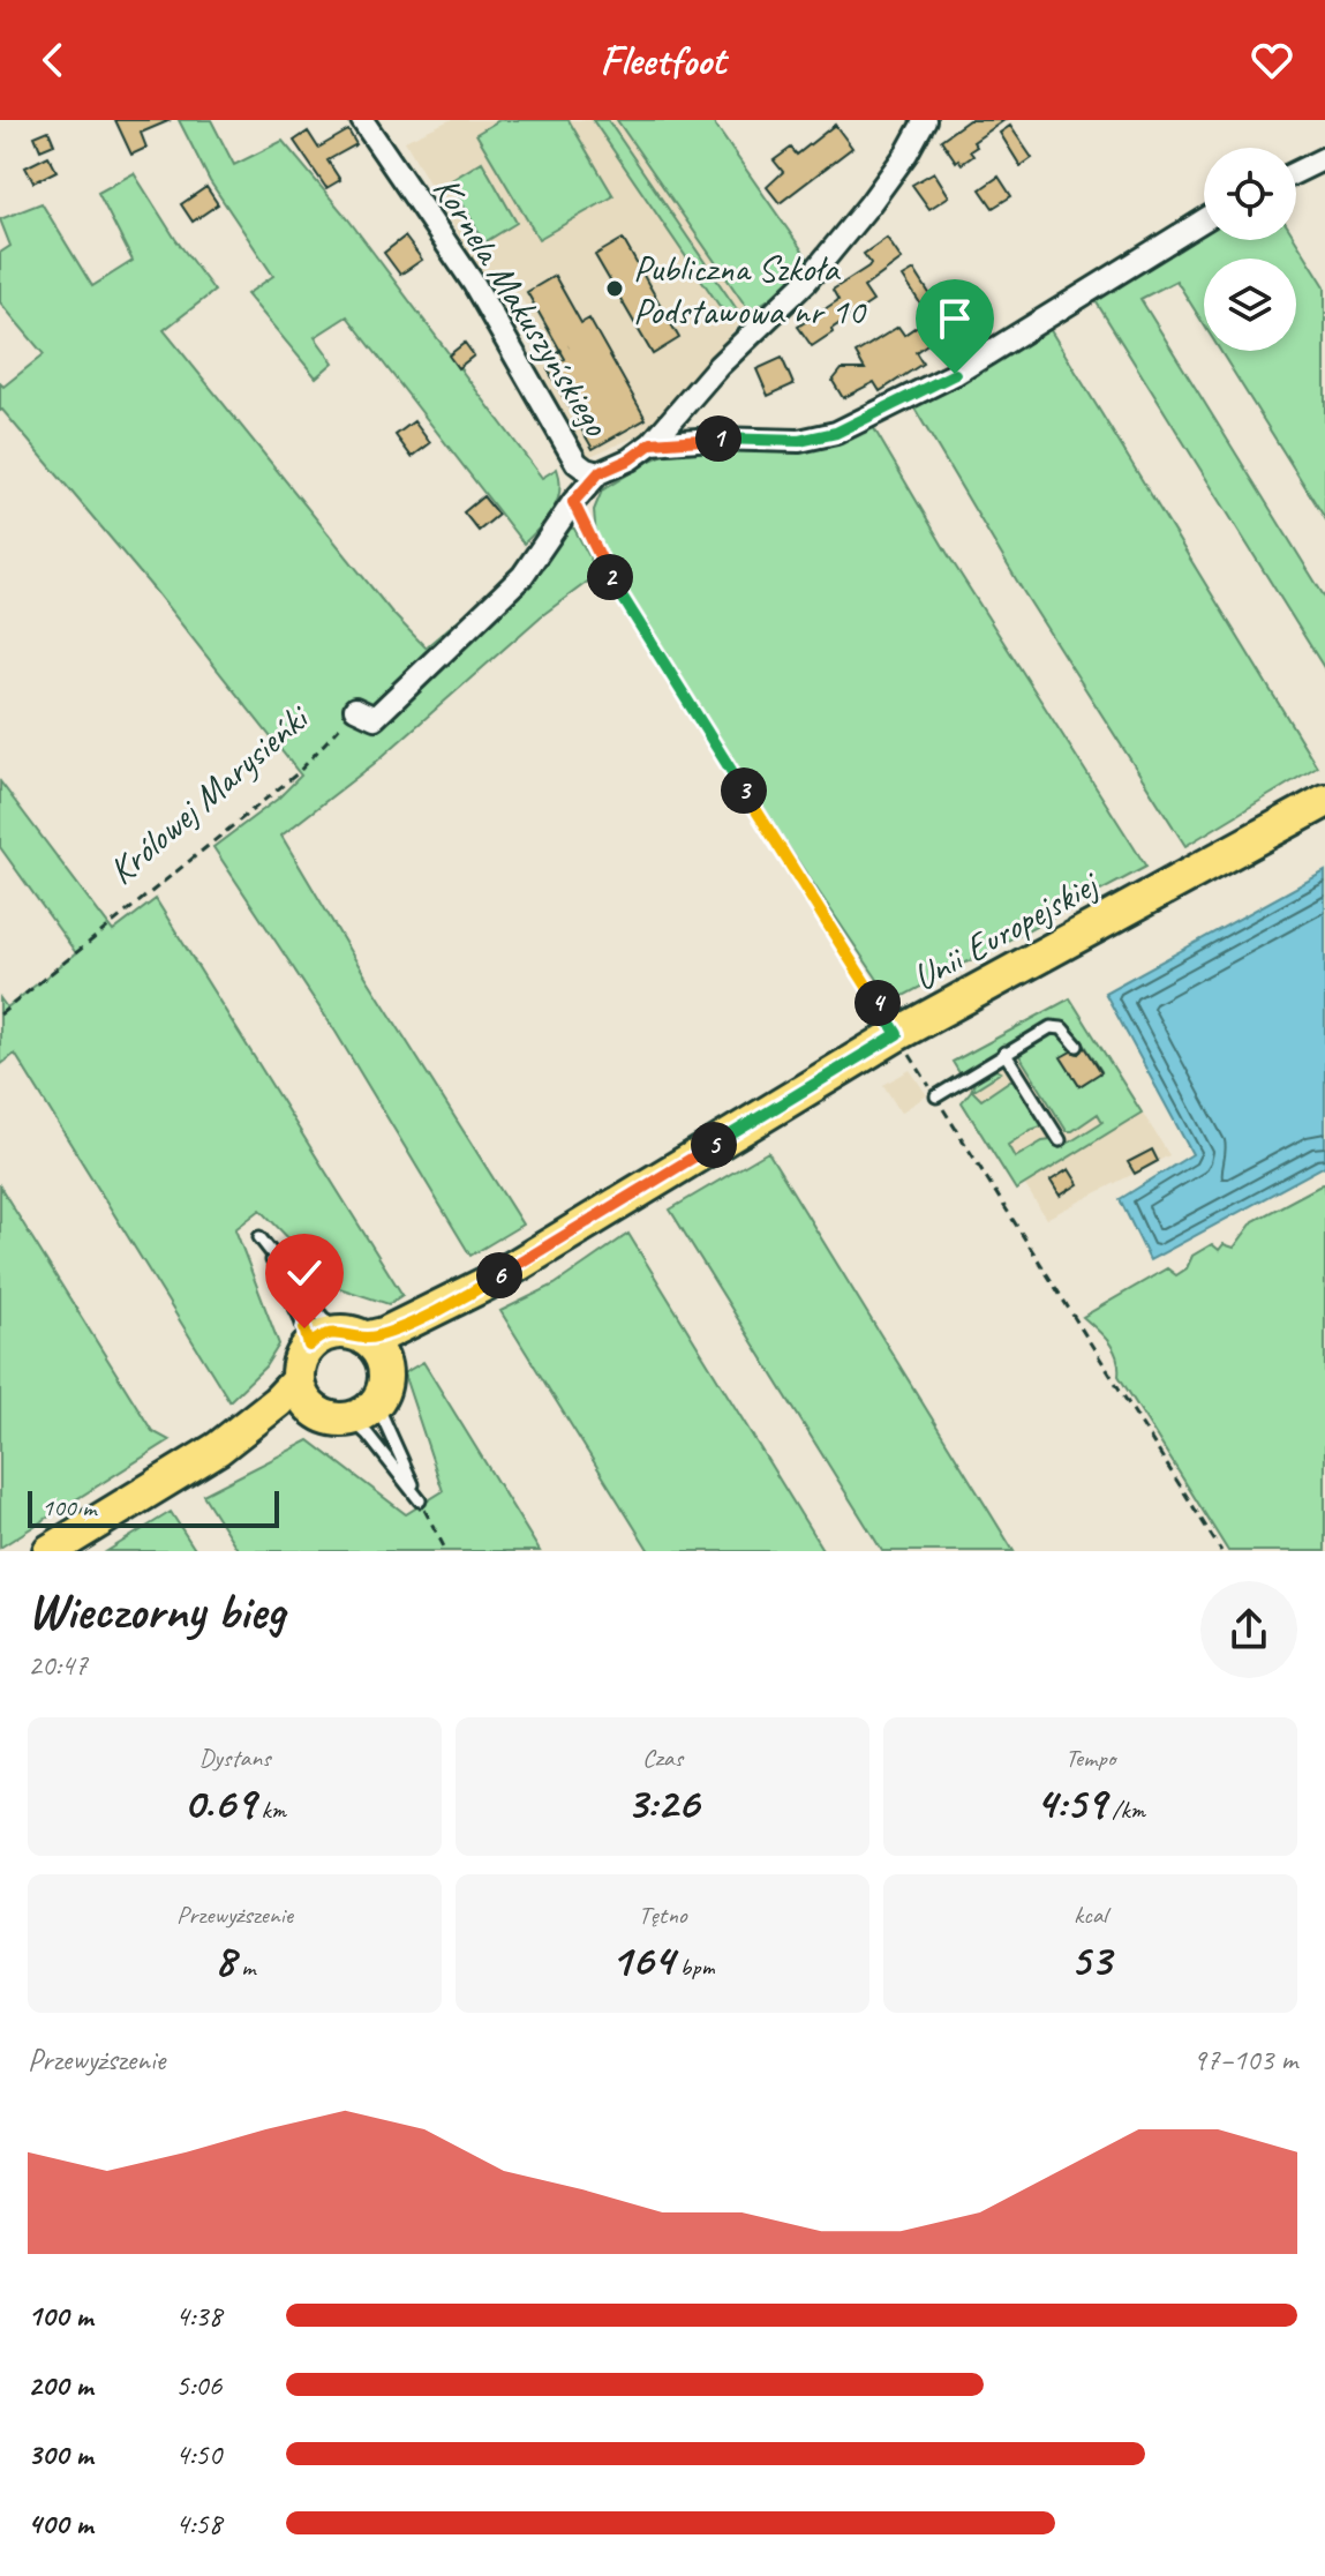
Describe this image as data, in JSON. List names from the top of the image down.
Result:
{
  "streets": {
    "main road": ["Unii Europejskiej"],
    "street": ["Kornela Makuszyńskiego", "Królowej Marysieńki"]
  },
  "crossings": [
    ["Kornela Makuszyńskiego", "Królowej Marysieńki"]
  ],
  "places": ["Publiczna Szkoła Podstawowa nr 10"],
  "scale_bar": "100 m",
  "page": {
    "header": "Fleetfoot",
    "pins": [
      "1",
      "2",
      "3",
      "4",
      "5",
      "6"
    ],
    "scale": "100 m",
    "heading": ["Wieczorny bieg", "20:47"],
    "stats": [
      ["Dystans", "0.69 km"],
      ["Czas", "3:26"],
      ["Tempo", "4:59 /km"],
      ["Przewyższenie", "8 m"],
      ["Tętno", "164 bpm"],
      ["kcal", "53"]
    ],
    "chart": ["Przewyższenie", "97–103 m"],
    "list": [
      {
        "name": "100 m",
        "note": "4:38"
      },
      {
        "name": "200 m",
        "note": "5:06"
      },
      {
        "name": "300 m",
        "note": "4:50"
      },
      {
        "name": "400 m",
        "note": "4:58"
      }
    ]
  }
}
